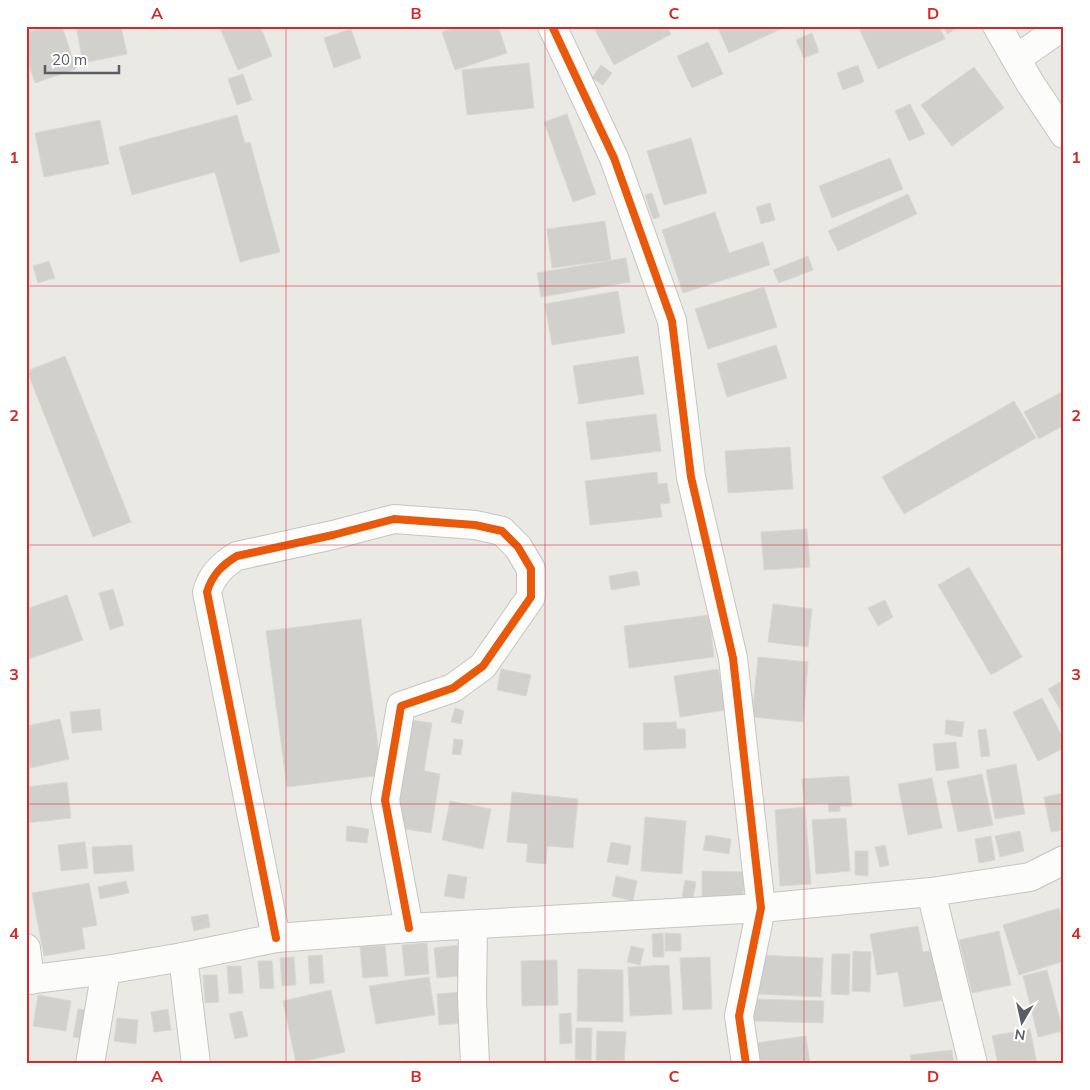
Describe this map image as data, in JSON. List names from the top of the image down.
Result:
{
  "scale_bar": "20 m",
  "north": "bottom",
  "grid": {
    "columns": [
      "A",
      "B",
      "C",
      "D"
    ],
    "rows": [
      "1",
      "2",
      "3",
      "4"
    ]
  }
}
